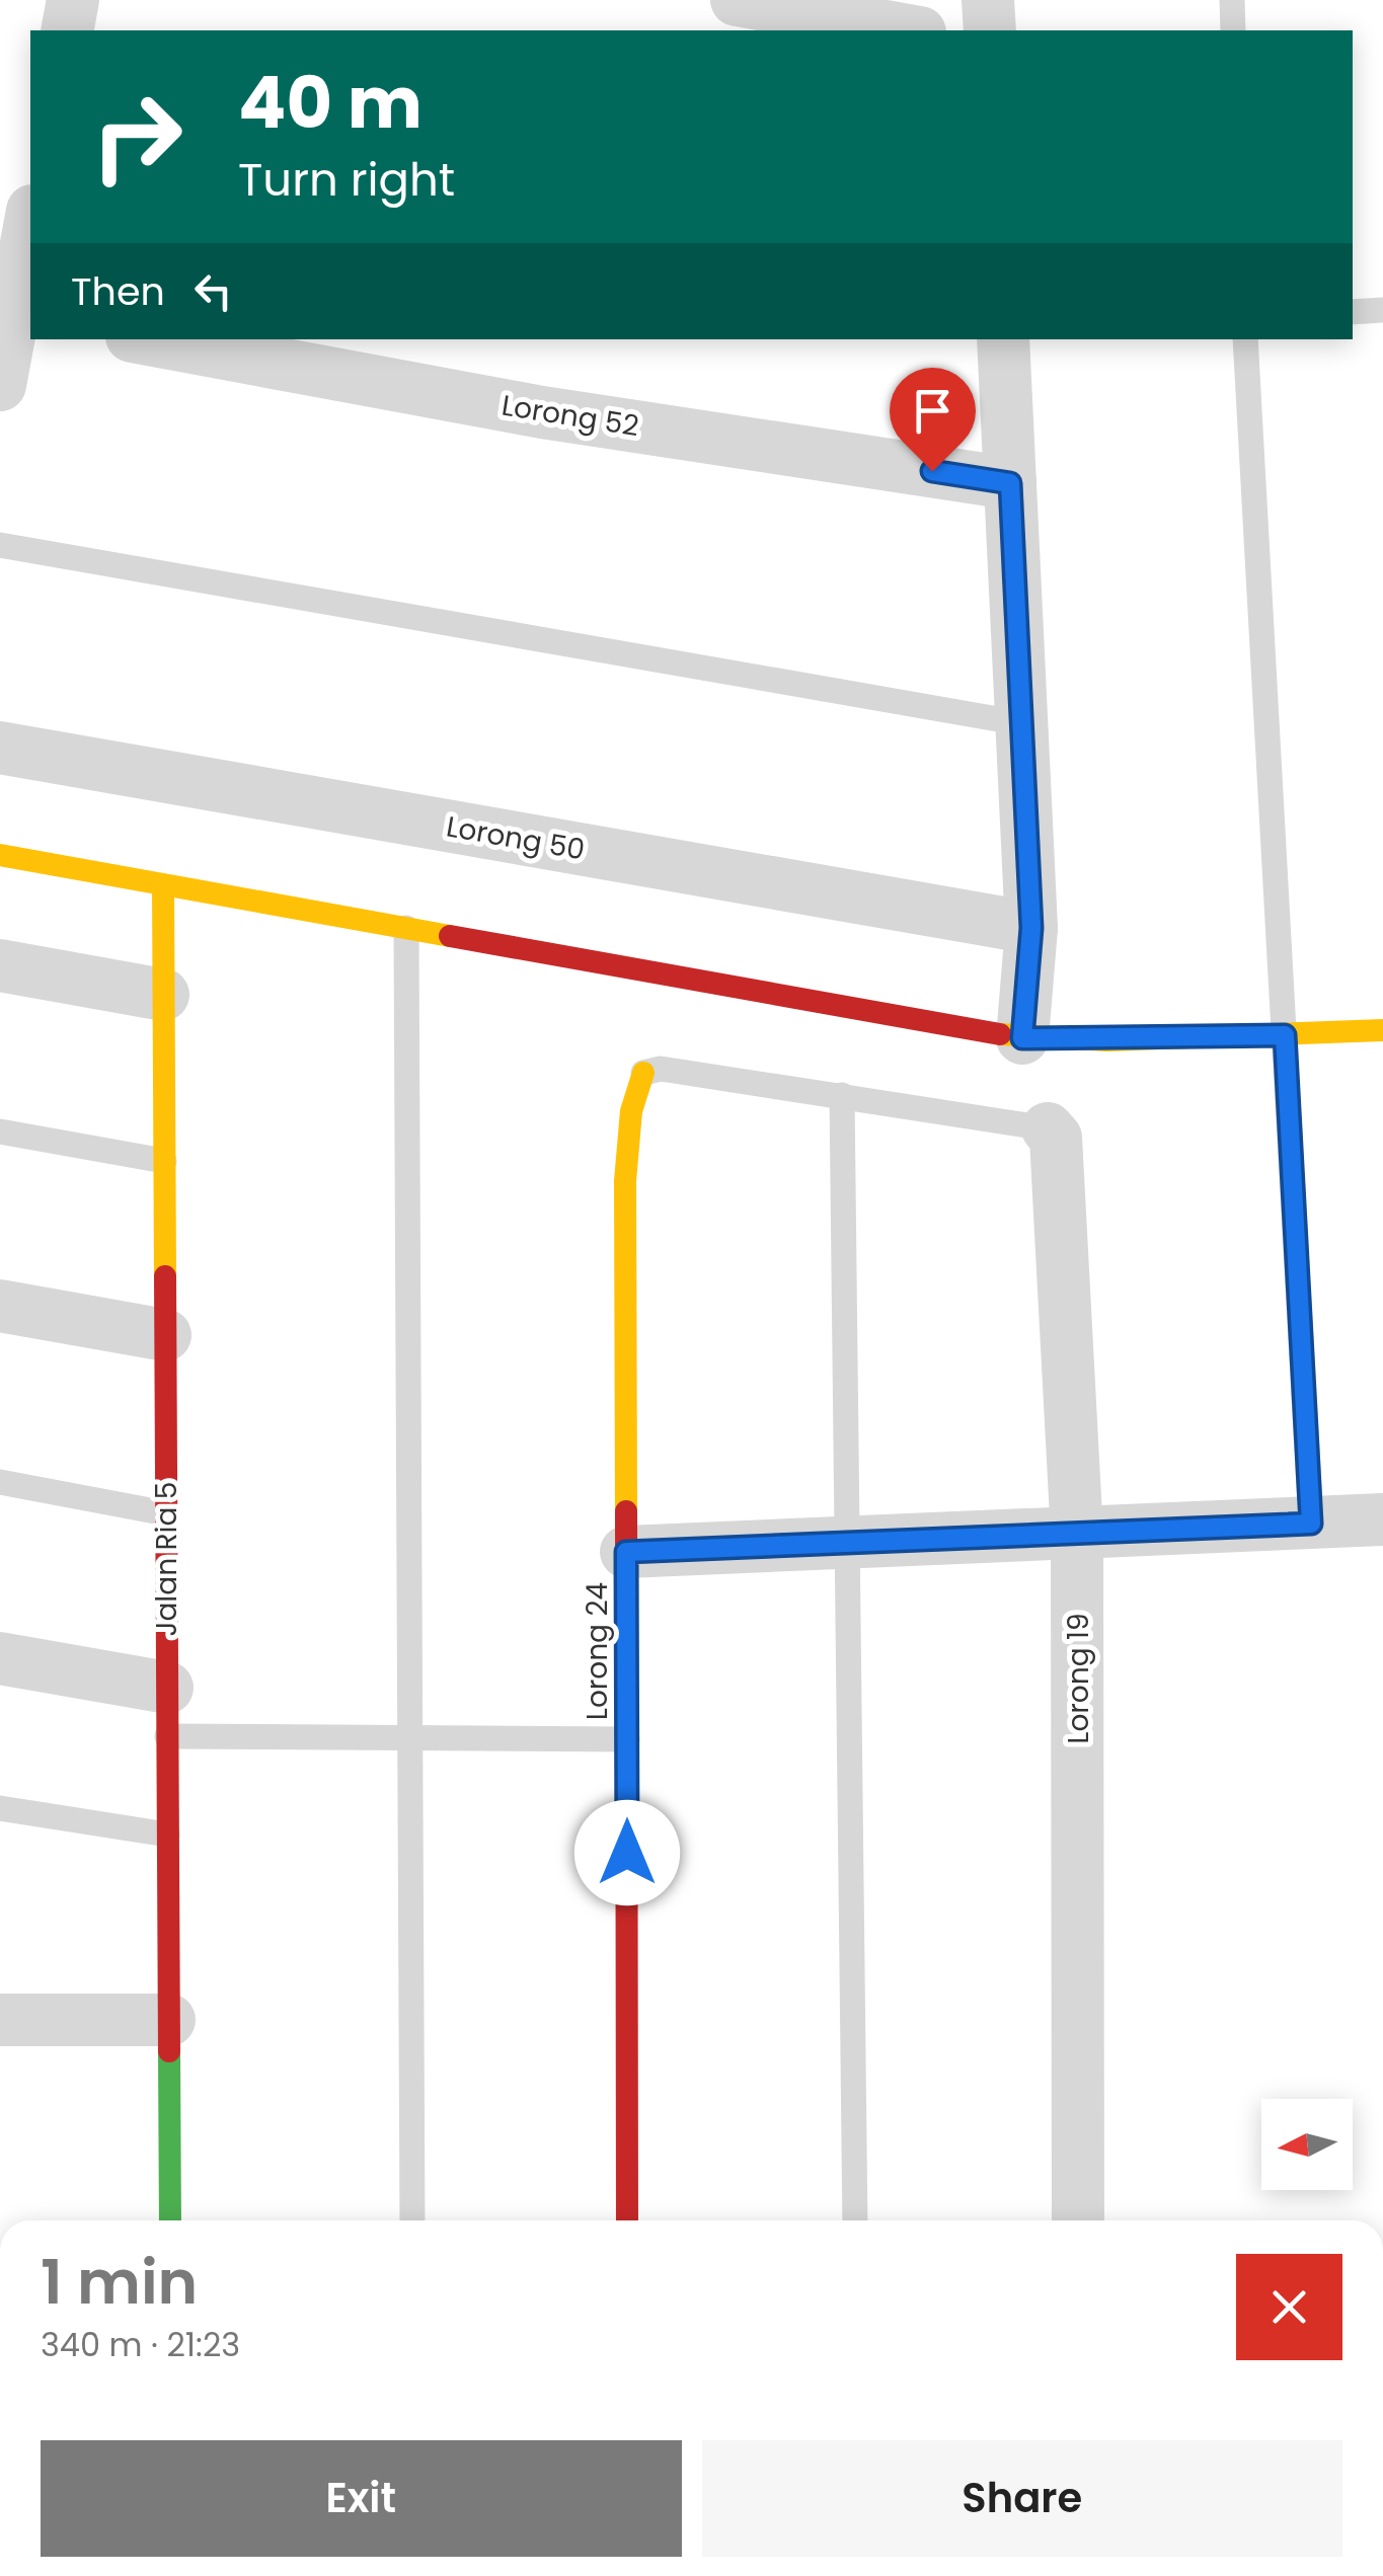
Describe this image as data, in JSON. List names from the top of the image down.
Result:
{
  "streets": {
    "street": [
      "Lorong 52",
      "Lorong 50",
      "Jalan Ria 5",
      "Lorong 24",
      "Lorong 19"
    ]
  },
  "north": "left",
  "page": {
    "turn": ["40 m", "Turn right"],
    "then": "Then",
    "heading": ["1 min", "340 m · 21:23"],
    "buttons": ["Exit", "Share"]
  }
}
